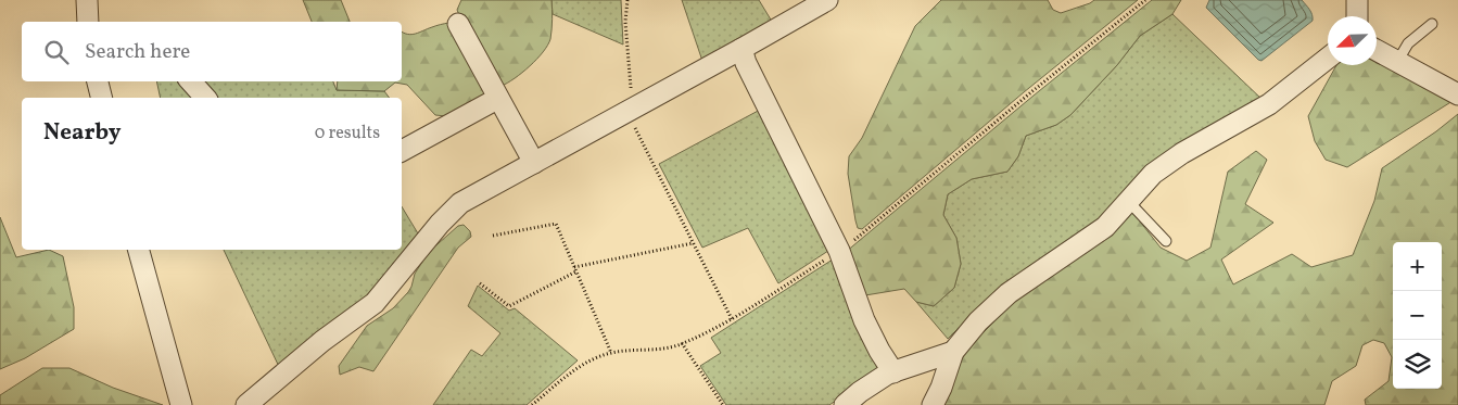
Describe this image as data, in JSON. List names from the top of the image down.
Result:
{
  "north": "bottom left",
  "page": {
    "search": "Search here",
    "heading": ["Nearby", "0 results"],
    "map_buttons": ["+", "−"]
  }
}
